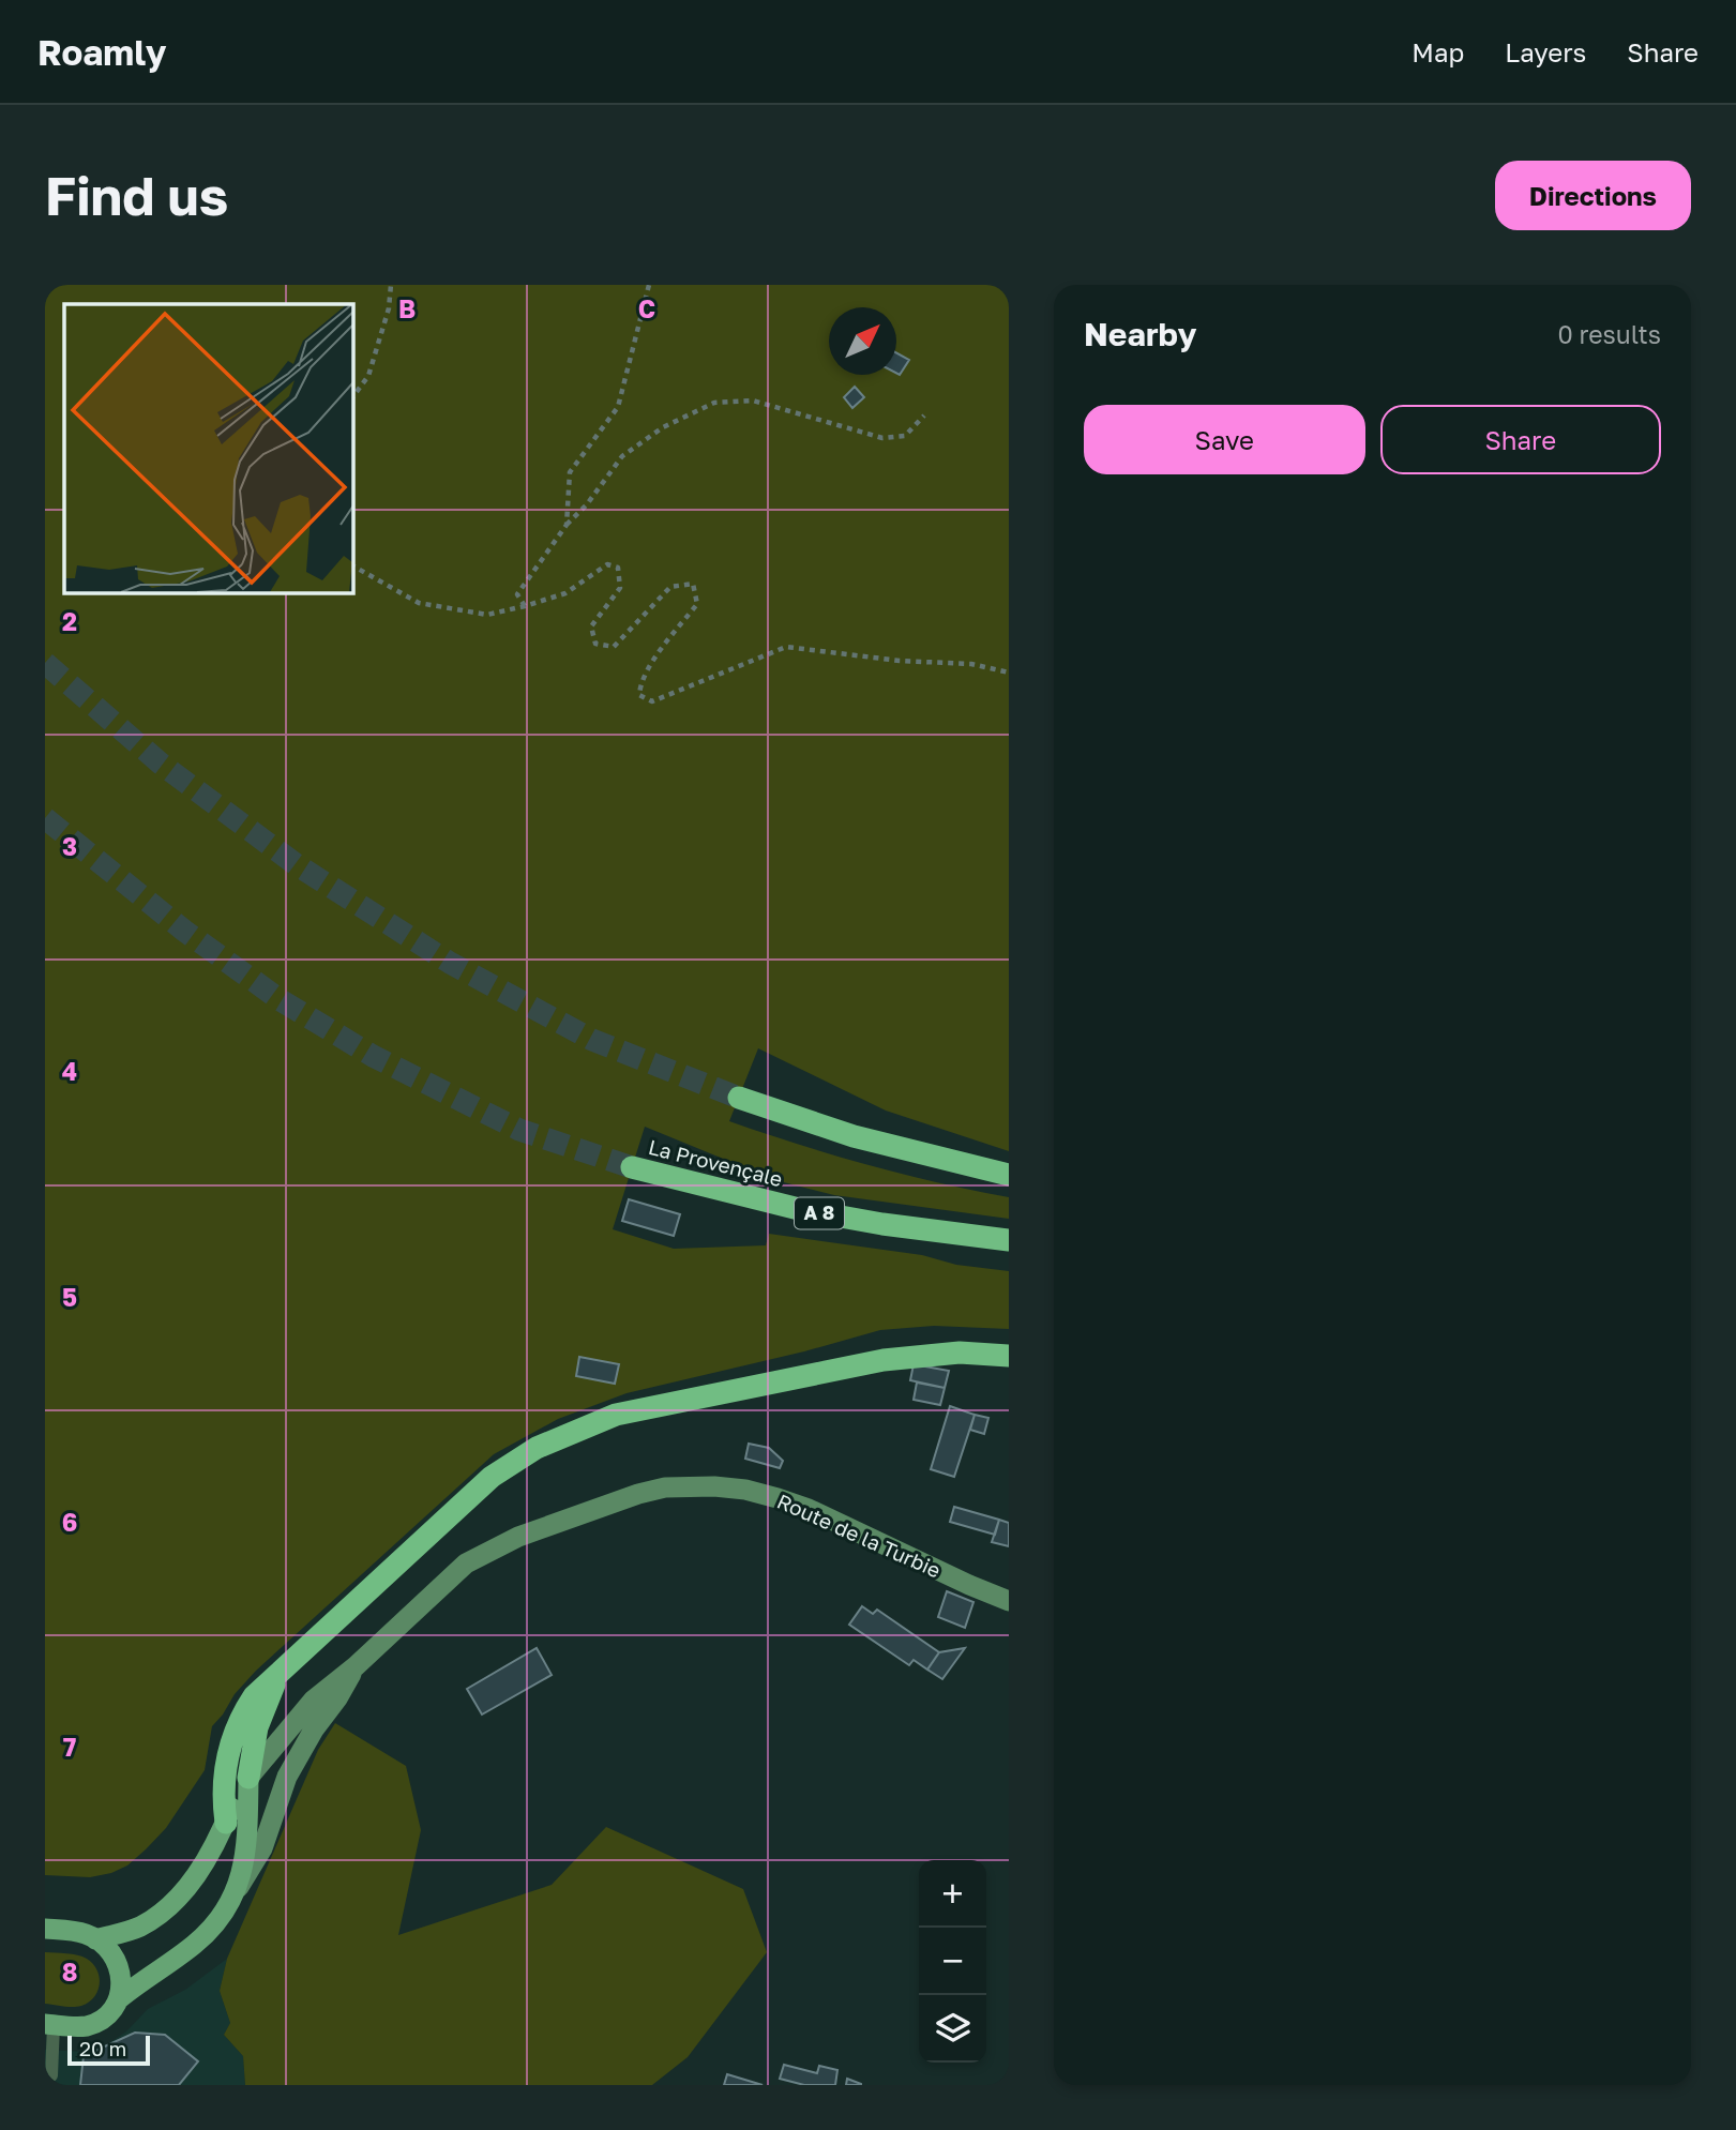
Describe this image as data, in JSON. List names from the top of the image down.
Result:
{
  "streets": {
    "highway": ["La Provençale", "A 8"],
    "main road": ["Route de la Turbie"]
  },
  "scale_bar": "20 m",
  "north": "top right",
  "page": {
    "header": "Roamly",
    "nav": ["Map", "Layers", "Share"],
    "buttons": [
      "Directions",
      ["Save", "Share"]
    ],
    "title": "Find us",
    "heading": ["Nearby", "0 results"],
    "map_buttons": ["+", "−"],
    "scale": "20 m"
  },
  "grid": {
    "columns": ["B", "C"],
    "rows": [
      "2",
      "3",
      "4",
      "5",
      "6",
      "7",
      "8"
    ]
  }
}
